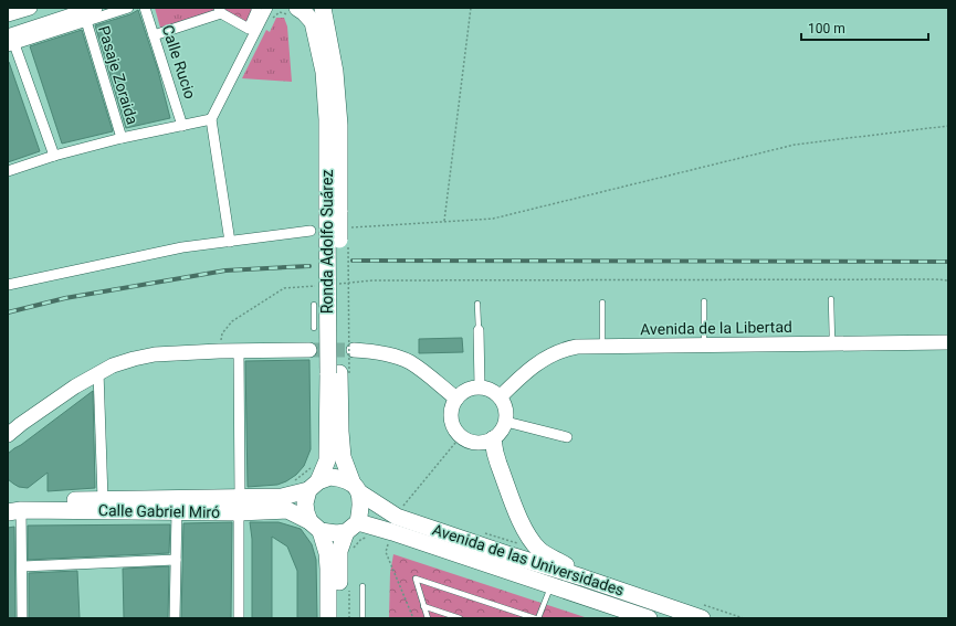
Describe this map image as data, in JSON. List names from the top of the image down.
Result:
{
  "streets": {
    "main road": [
      "Ronda Adolfo Suárez",
      "Avenida de la Libertad",
      "Calle Gabriel Miró",
      "Avenida de las Universidades"
    ],
    "street": ["Calle Rucio", "Pasaje Zoraida"]
  },
  "crossings": [
    ["Ronda Adolfo Suárez", "Calle Gabriel Miró"],
    ["Ronda Adolfo Suárez", "Avenida de las Universidades"],
    ["Calle Gabriel Miró", "Avenida de las Universidades"]
  ],
  "scale_bar": "100 m"
}
